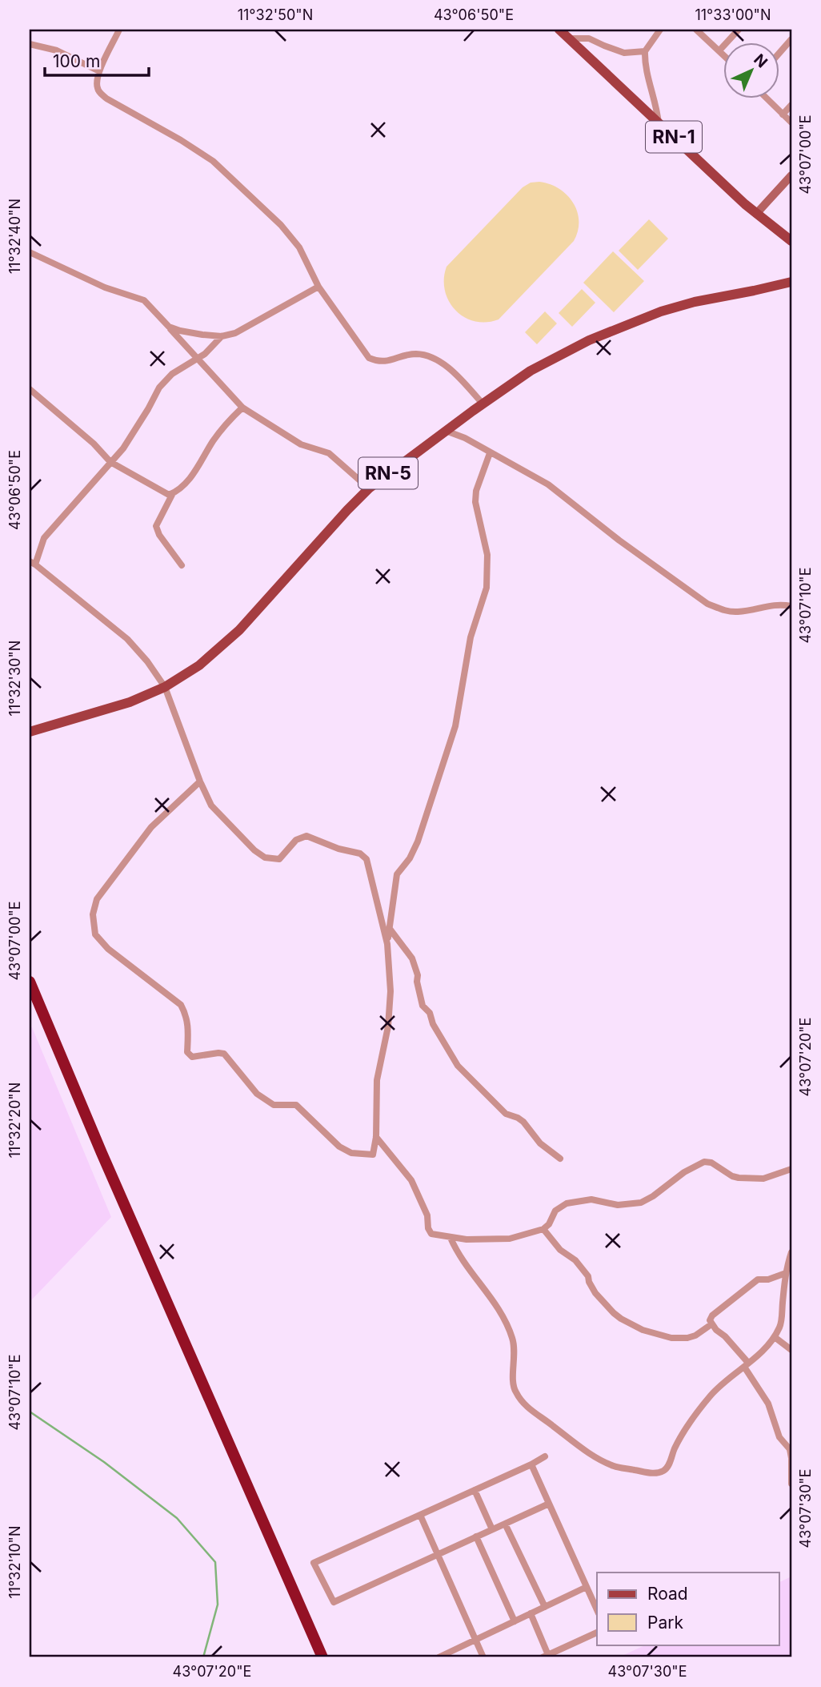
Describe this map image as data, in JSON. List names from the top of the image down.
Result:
{
  "streets": {
    "main road": ["RN-1", "RN-5"]
  },
  "legend": ["Road", "Park"],
  "scale_bar": "100 m",
  "north": "top right",
  "coordinates": [
    "11°32'50\"N",
    "43°06'50\"E",
    "11°33'00\"N",
    "43°07'00\"E",
    "11°32'40\"N",
    "43°07'10\"E",
    "11°32'30\"N",
    "43°07'20\"E",
    "11°32'20\"N",
    "43°07'30\"E",
    "11°32'10\"N"
  ]
}
